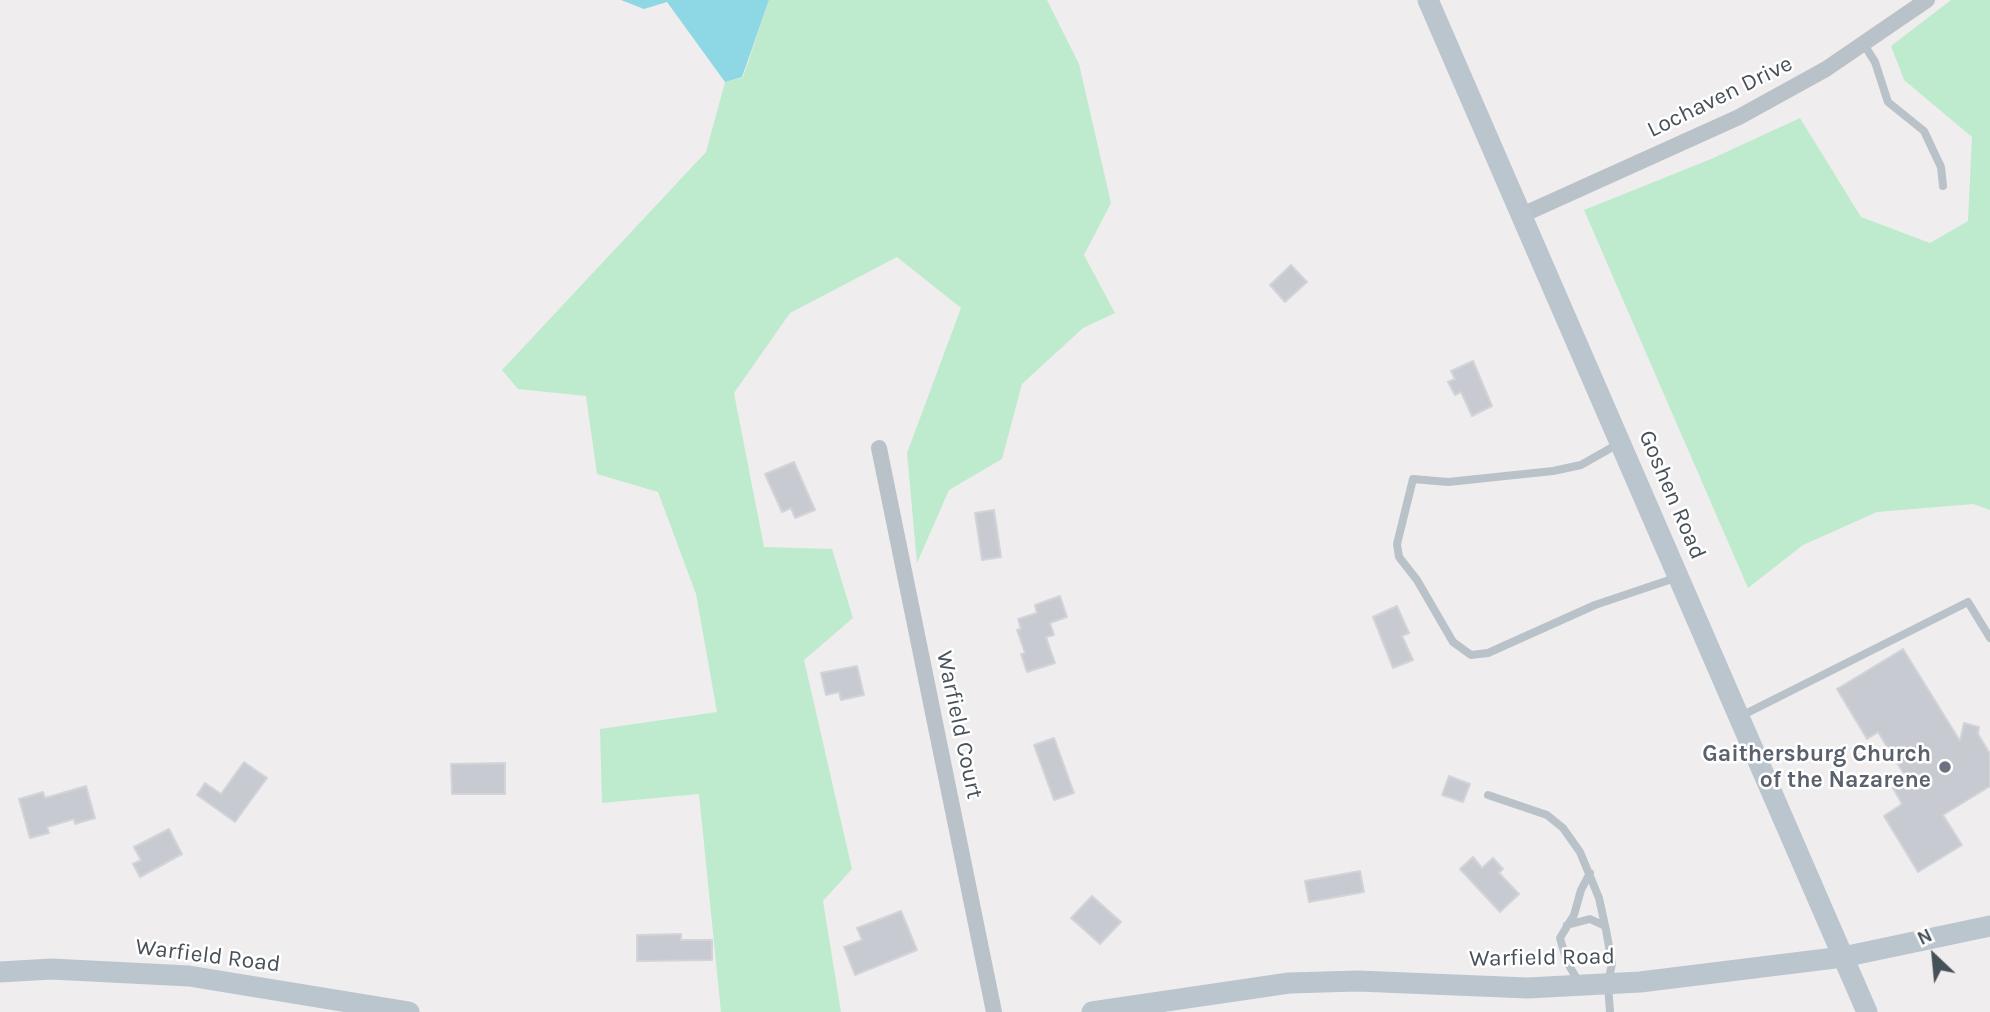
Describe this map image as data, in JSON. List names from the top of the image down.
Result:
{
  "streets": {
    "street": [
      "Lochaven Drive",
      "Goshen Road",
      "Warfield Court",
      "Warfield Road"
    ]
  },
  "crossings": [
    ["Lochaven Drive", "Goshen Road"],
    ["Goshen Road", "Warfield Road"]
  ],
  "places": ["Gaithersburg Church of the Nazarene"],
  "north": "top left"
}
